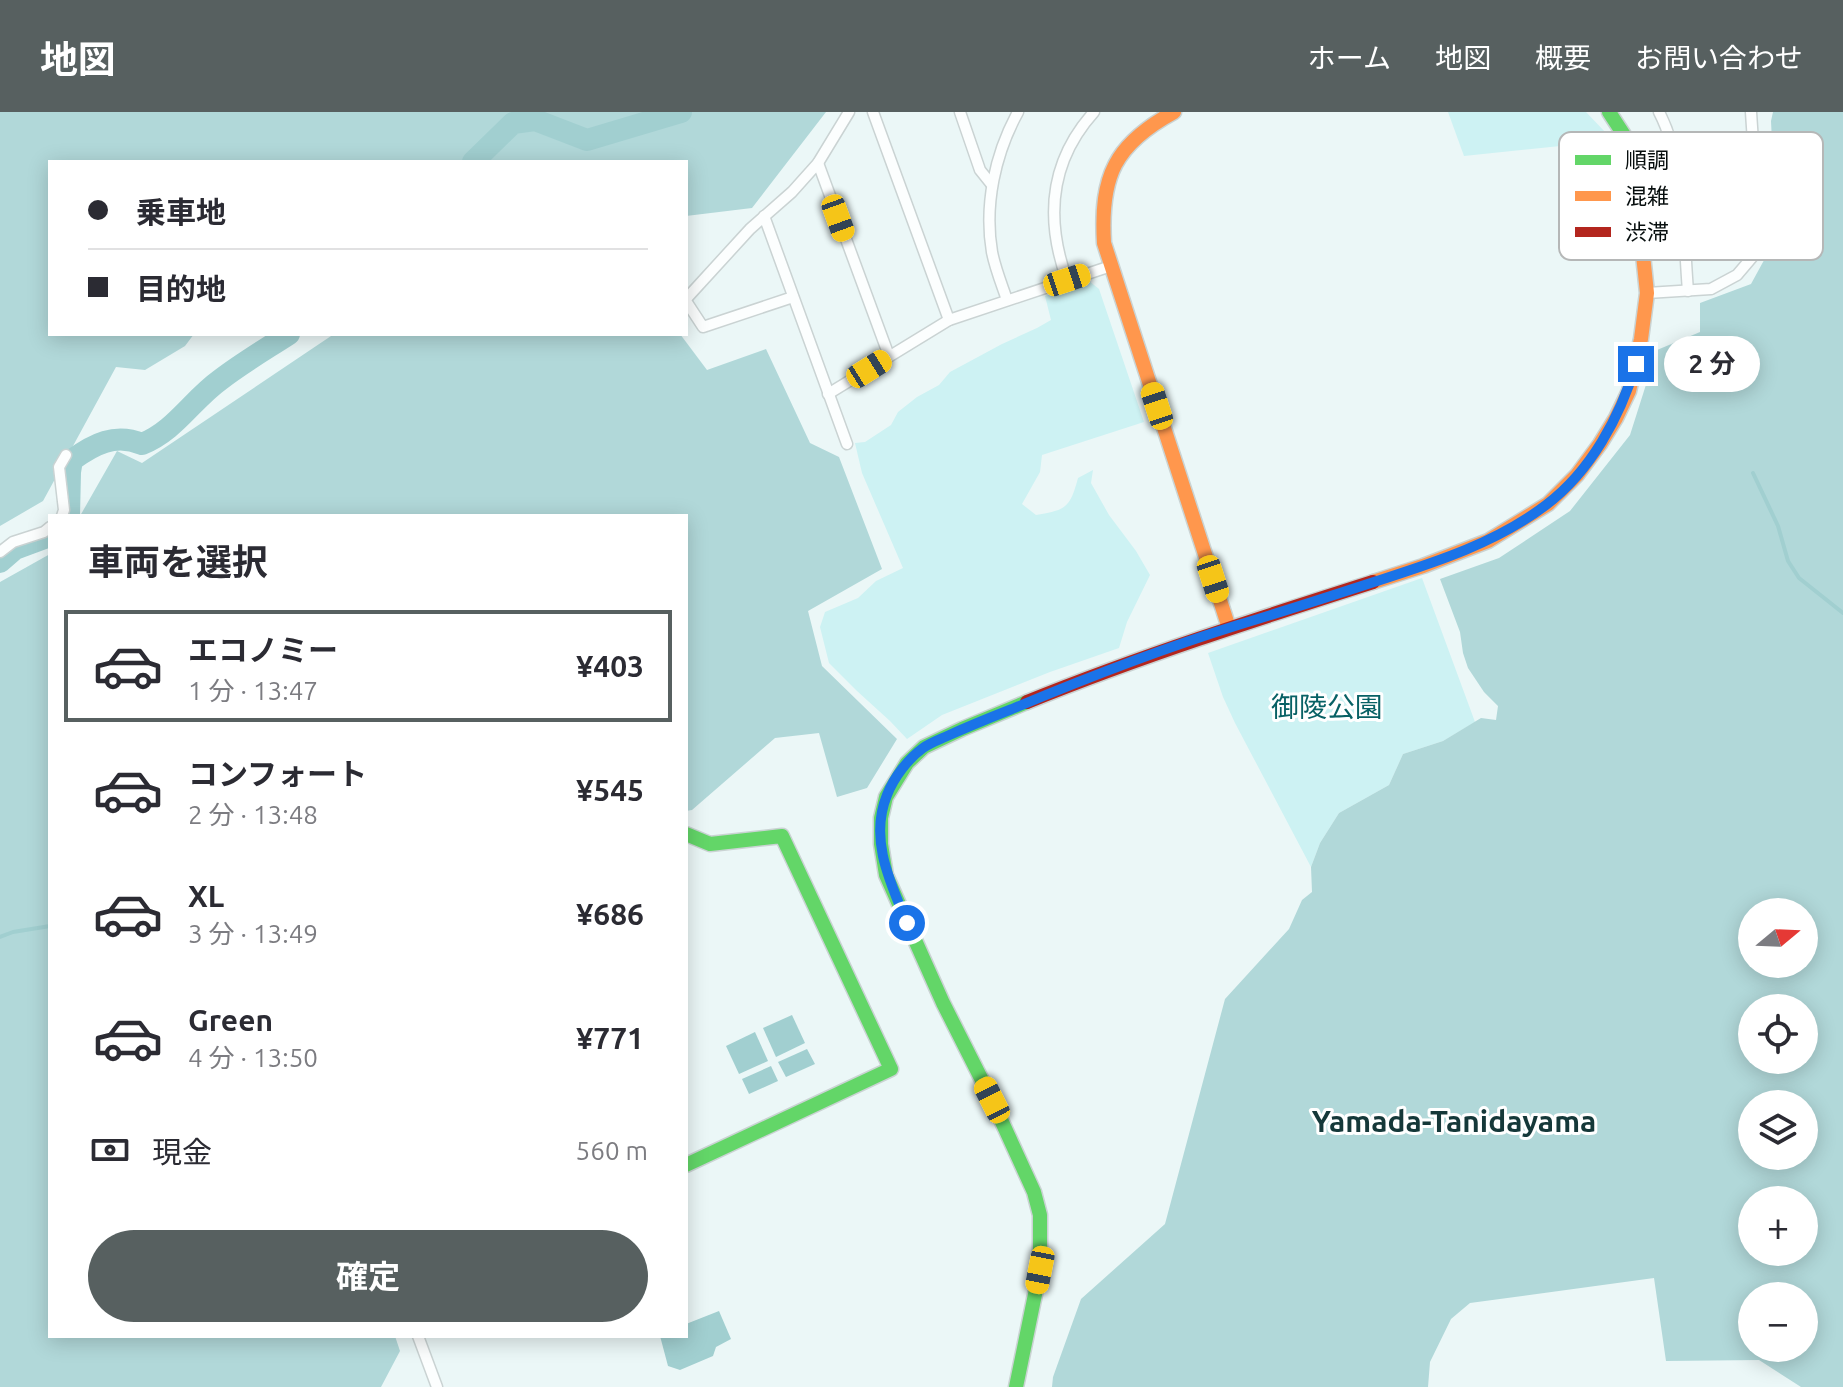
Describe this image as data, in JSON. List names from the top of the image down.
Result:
{
  "districts": ["Yamada-Tanidayama"],
  "parks": ["御陵公園"],
  "legend": ["順調", "混雑", "渋滞"],
  "north": "right",
  "page": {
    "header": "地図",
    "nav": [
      "ホーム",
      "地図",
      "概要",
      "お問い合わせ"
    ],
    "banner": ["乗車地", "目的地"],
    "bubble": "2 分",
    "heading": "車両を選択",
    "list": [
      {
        "name": "エコノミー",
        "note": "1 分 · 13:47",
        "value": "¥403"
      },
      {
        "name": "コンフォート",
        "note": "2 分 · 13:48",
        "value": "¥545"
      },
      {
        "name": "XL",
        "note": "3 分 · 13:49",
        "value": "¥686"
      },
      {
        "name": "Green",
        "note": "4 分 · 13:50",
        "value": "¥771"
      }
    ],
    "map_buttons": ["+", "−"],
    "pay": ["現金", "560 m"],
    "buttons": "確定"
  }
}
